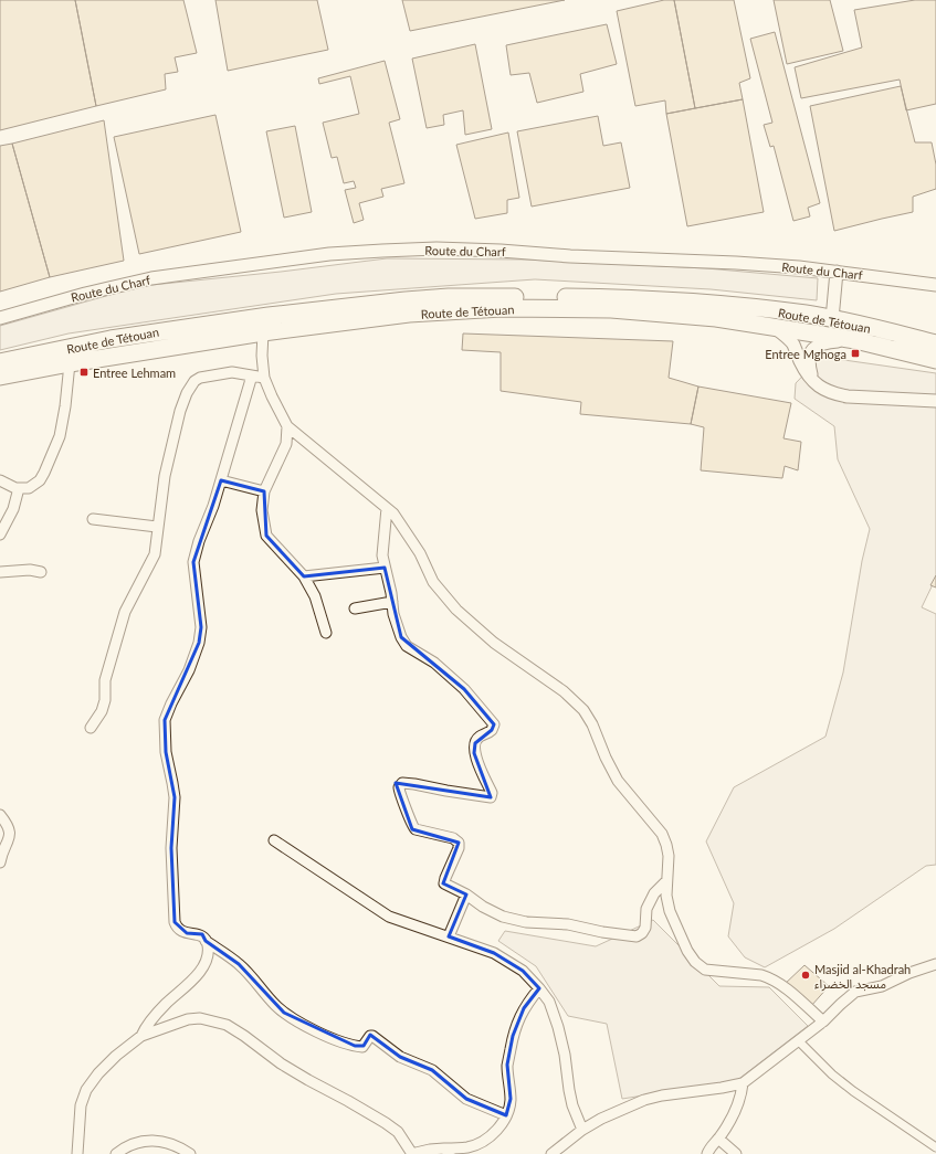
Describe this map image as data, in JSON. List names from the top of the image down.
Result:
{
  "streets": {
    "highway": ["Route de Tétouan"],
    "street": ["Route du Charf"]
  },
  "places": {
    "transit": ["Entree Mghoga", "Entree Lehmam"],
    "other": ["Masjid al-Khadrah مسجد الخضراء"]
  }
}
